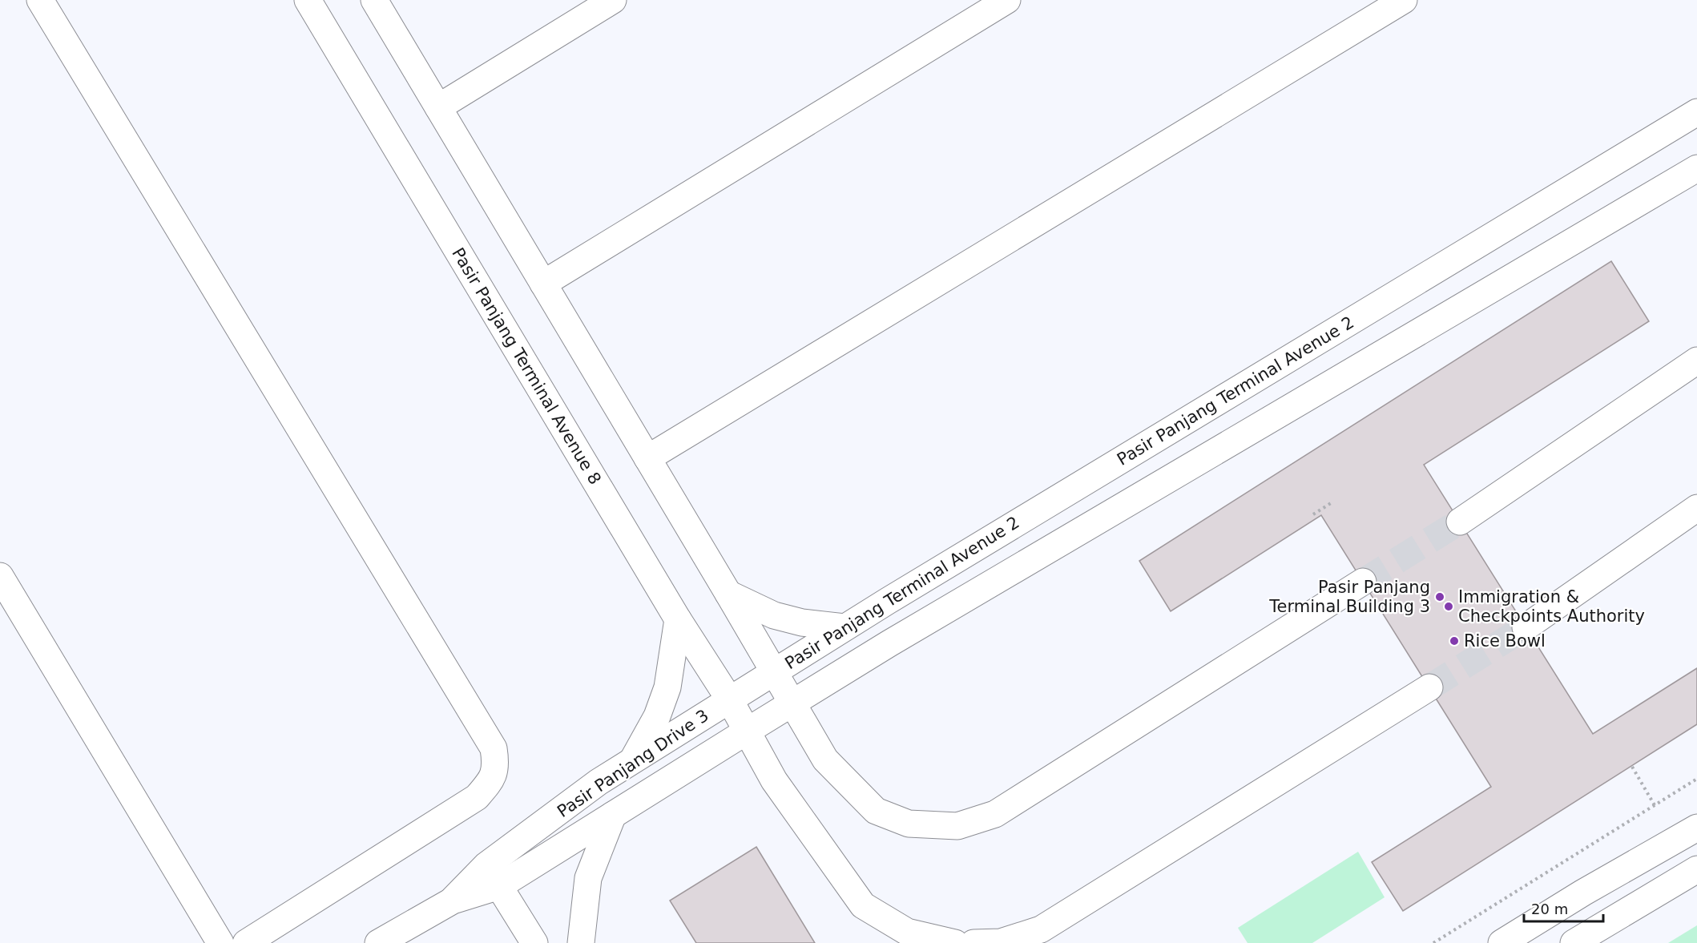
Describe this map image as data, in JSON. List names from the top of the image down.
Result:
{
  "streets": {
    "street": ["Pasir Panjang Terminal Avenue 8", "Pasir Panjang Terminal Avenue 2", "Pasir Panjang Drive 3"]
  },
  "crossings": [
    ["Pasir Panjang Terminal Avenue 8", "Pasir Panjang Drive 3"],
    ["Pasir Panjang Terminal Avenue 2", "Pasir Panjang Drive 3"]
  ],
  "places": ["Pasir Panjang Terminal Building 3", "Immigration & Checkpoints Authority", "Rice Bowl"],
  "scale_bar": "20 m"
}
